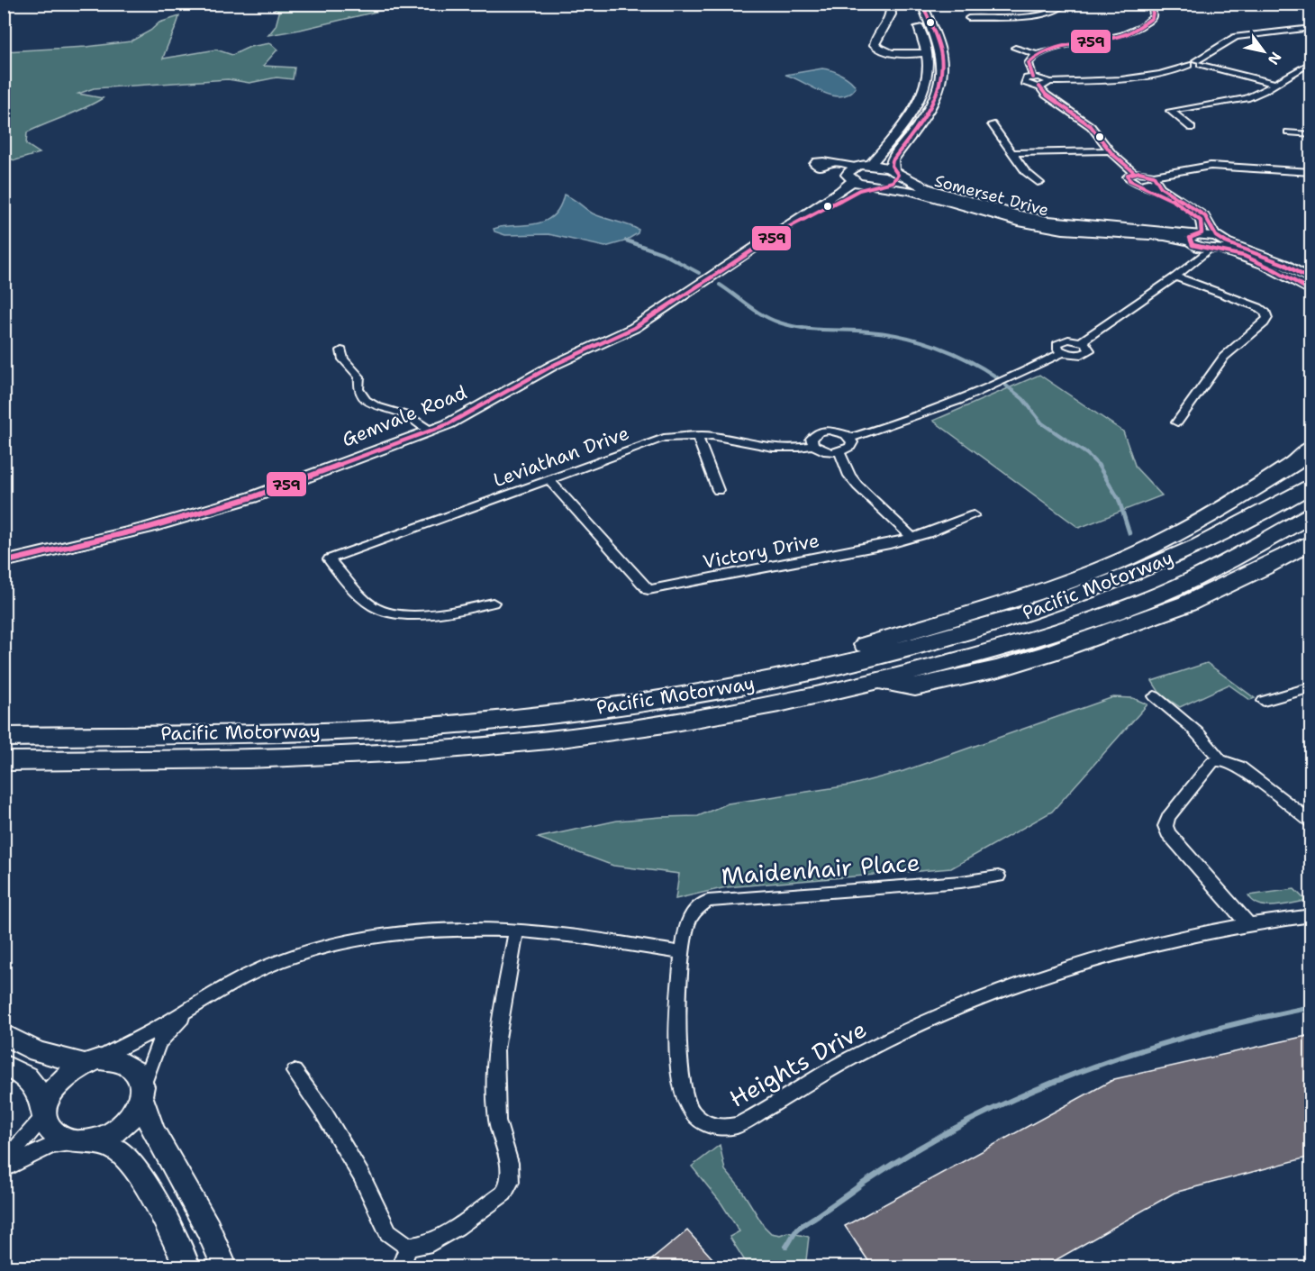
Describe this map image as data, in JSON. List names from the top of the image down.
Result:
{
  "streets": {
    "highway": ["Pacific Motorway"],
    "main road": ["Somerset Drive", "Gemvale Road"],
    "street": [
      "Leviathan Drive",
      "Victory Drive",
      "Maidenhair Place",
      "Heights Drive"
    ]
  },
  "crossings": [
    ["Somerset Drive", "Gemvale Road"],
    ["Leviathan Drive", "Victory Drive"],
    ["Maidenhair Place", "Heights Drive"]
  ],
  "lines": ["transit line 759"],
  "north": "bottom right"
}
